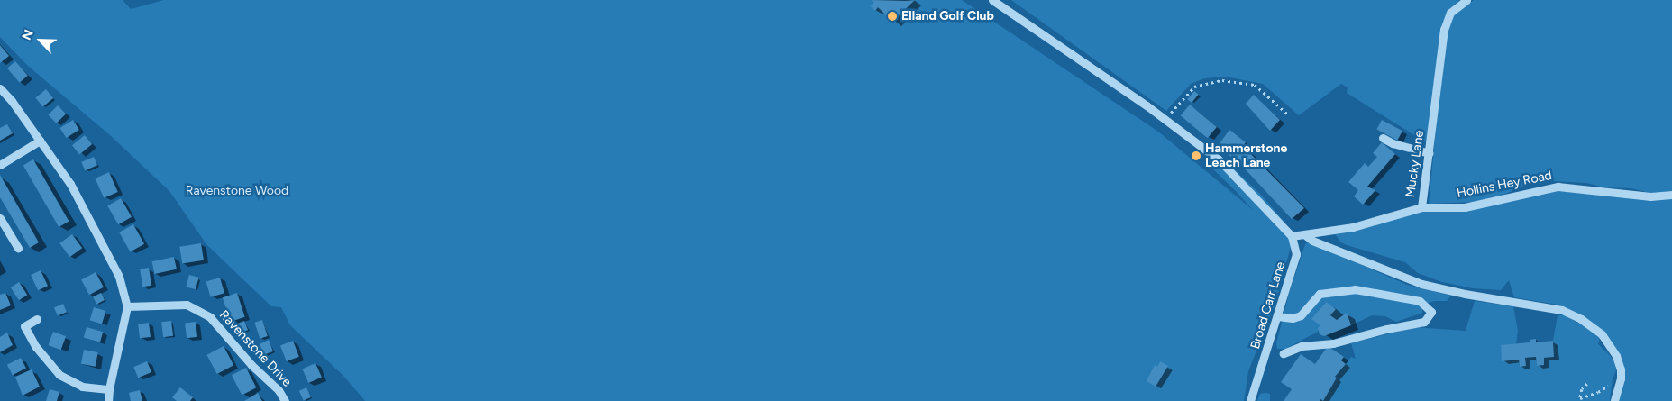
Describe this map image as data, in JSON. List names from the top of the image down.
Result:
{
  "streets": {
    "street": [
      "Mucky Lane",
      "Hollins Hey Road",
      "Broad Carr Lane",
      "Ravenstone Drive"
    ]
  },
  "crossings": [
    ["Mucky Lane", "Hollins Hey Road"],
    ["Mucky Lane", "Broad Carr Lane"]
  ],
  "parks": ["Ravenstone Wood"],
  "places": ["Elland Golf Club", "Hammerstone Leach Lane"],
  "north": "top left"
}
